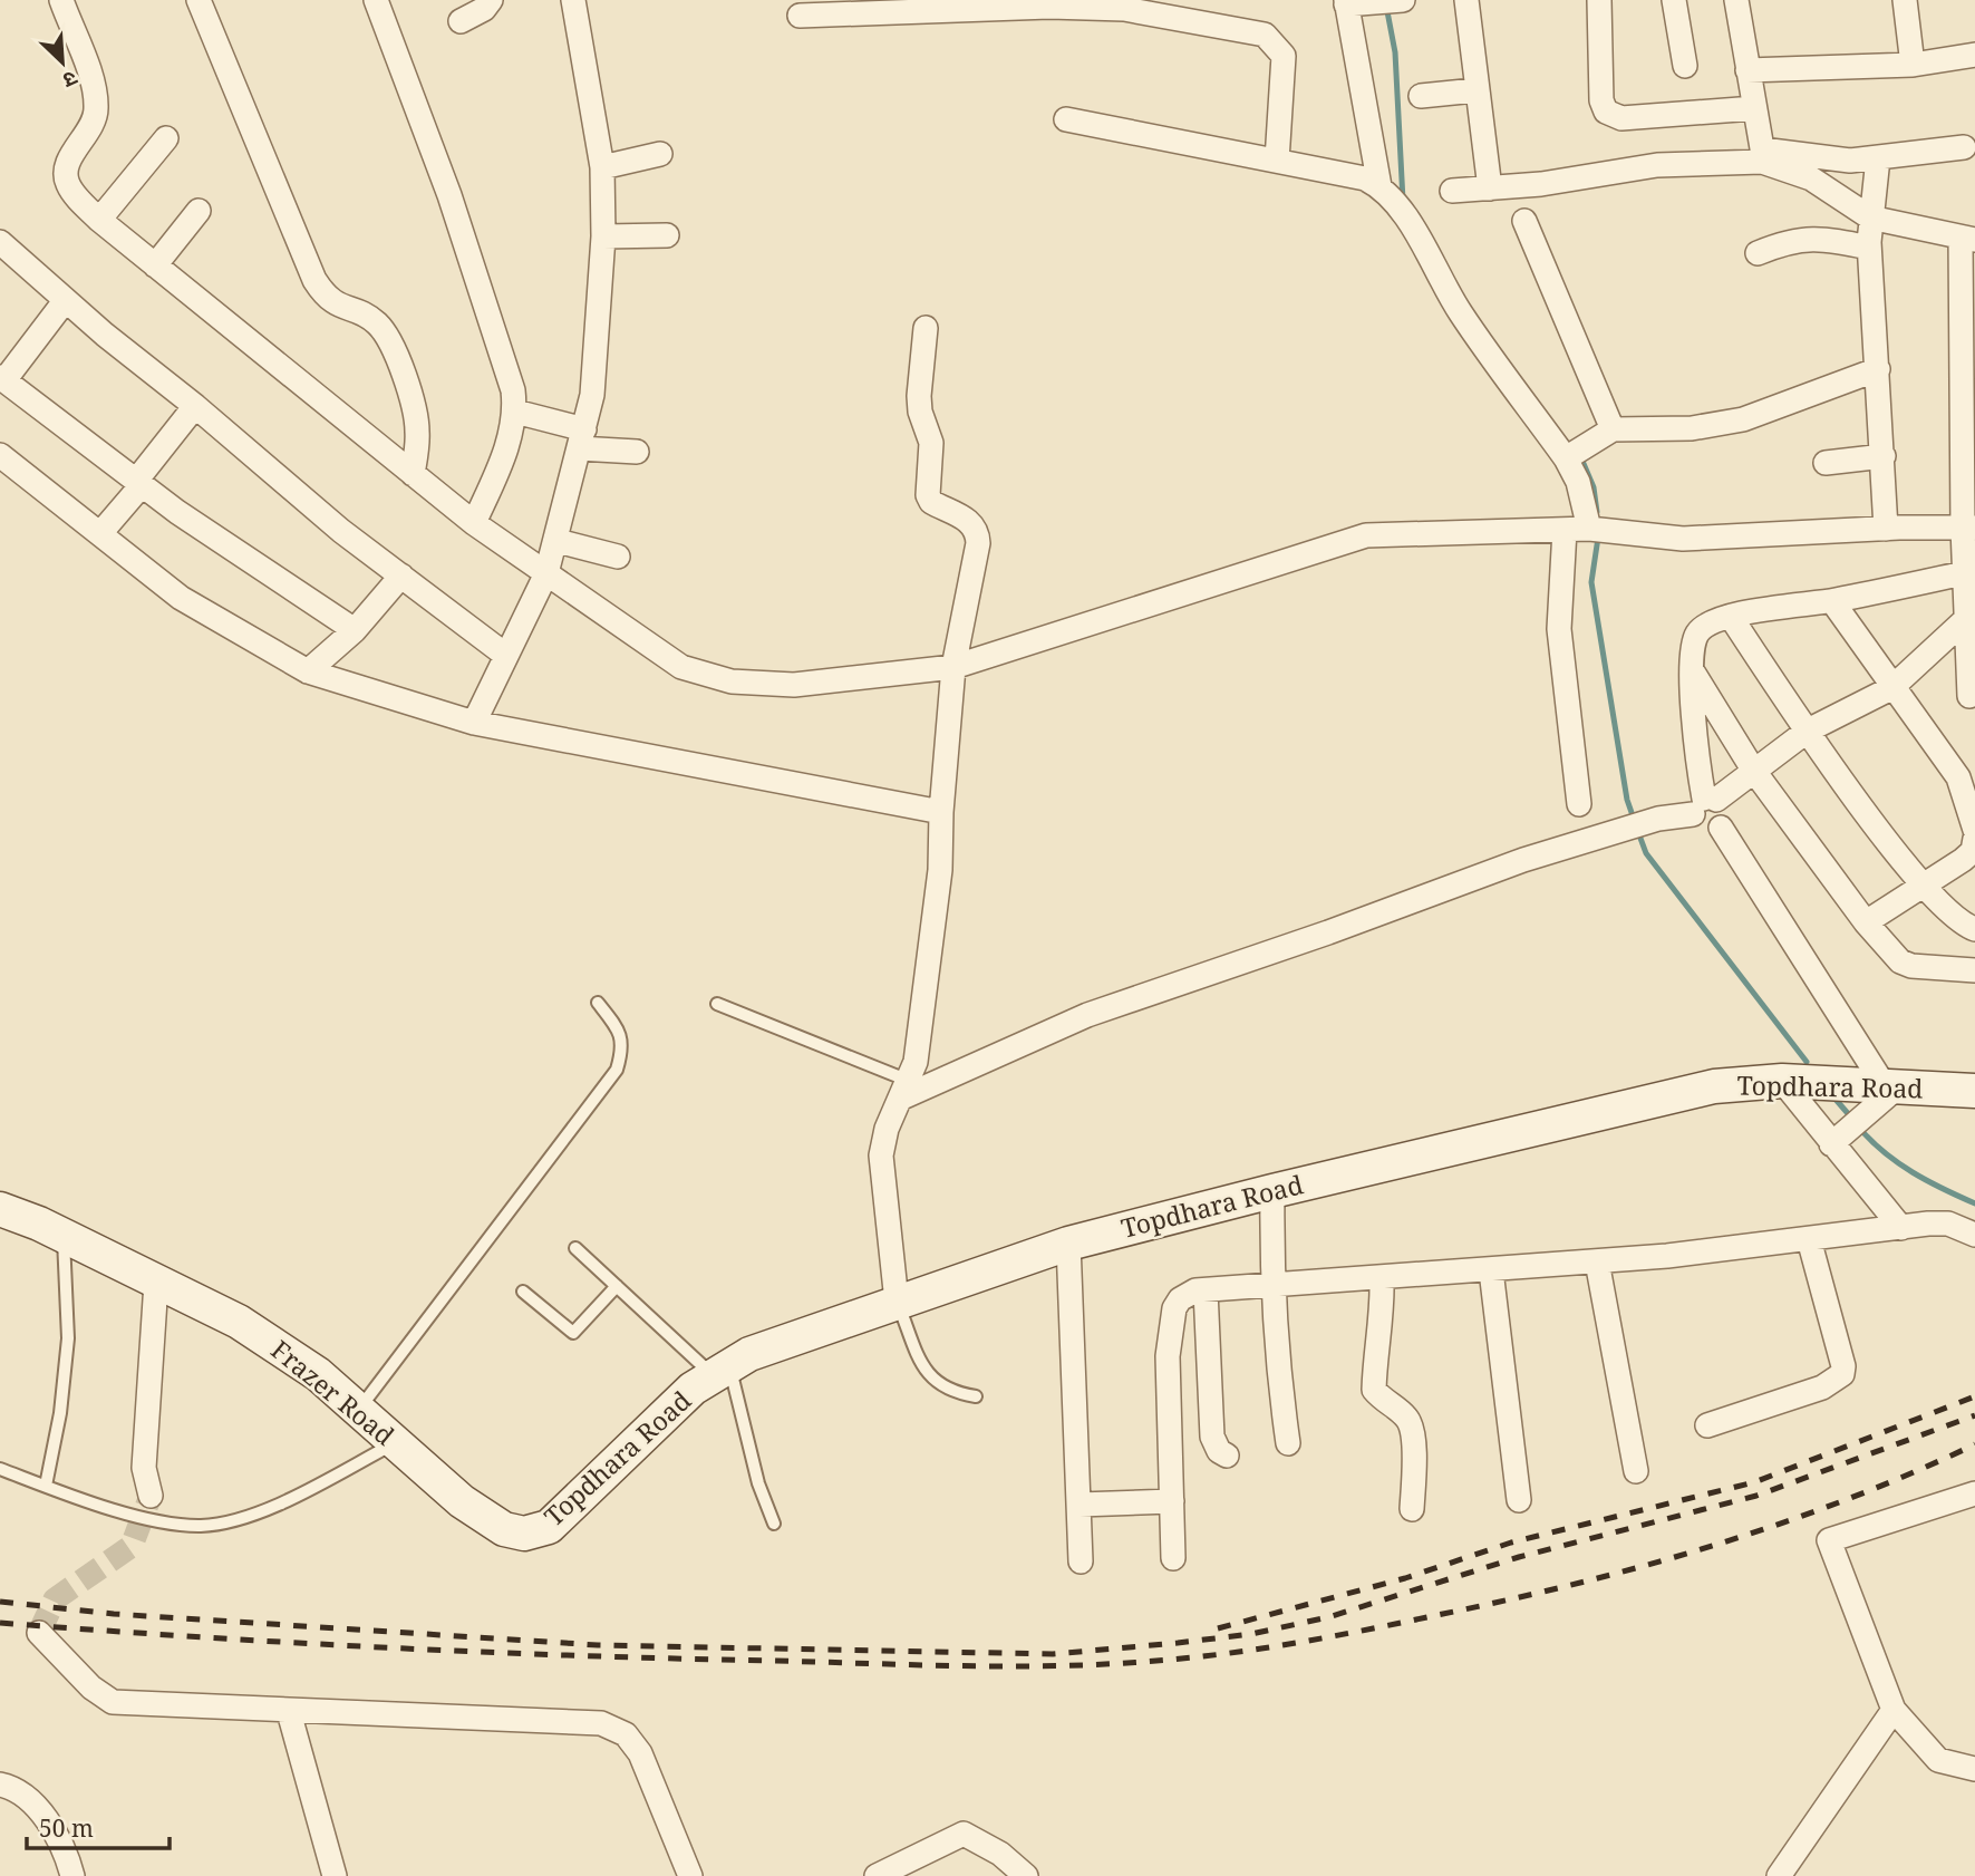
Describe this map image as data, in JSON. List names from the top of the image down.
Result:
{
  "streets": {
    "street": ["Topdhara Road", "Frazer Road"]
  },
  "crossings": [
    ["Topdhara Road", "Frazer Road"]
  ],
  "scale_bar": "50 m",
  "north": "bottom right"
}
